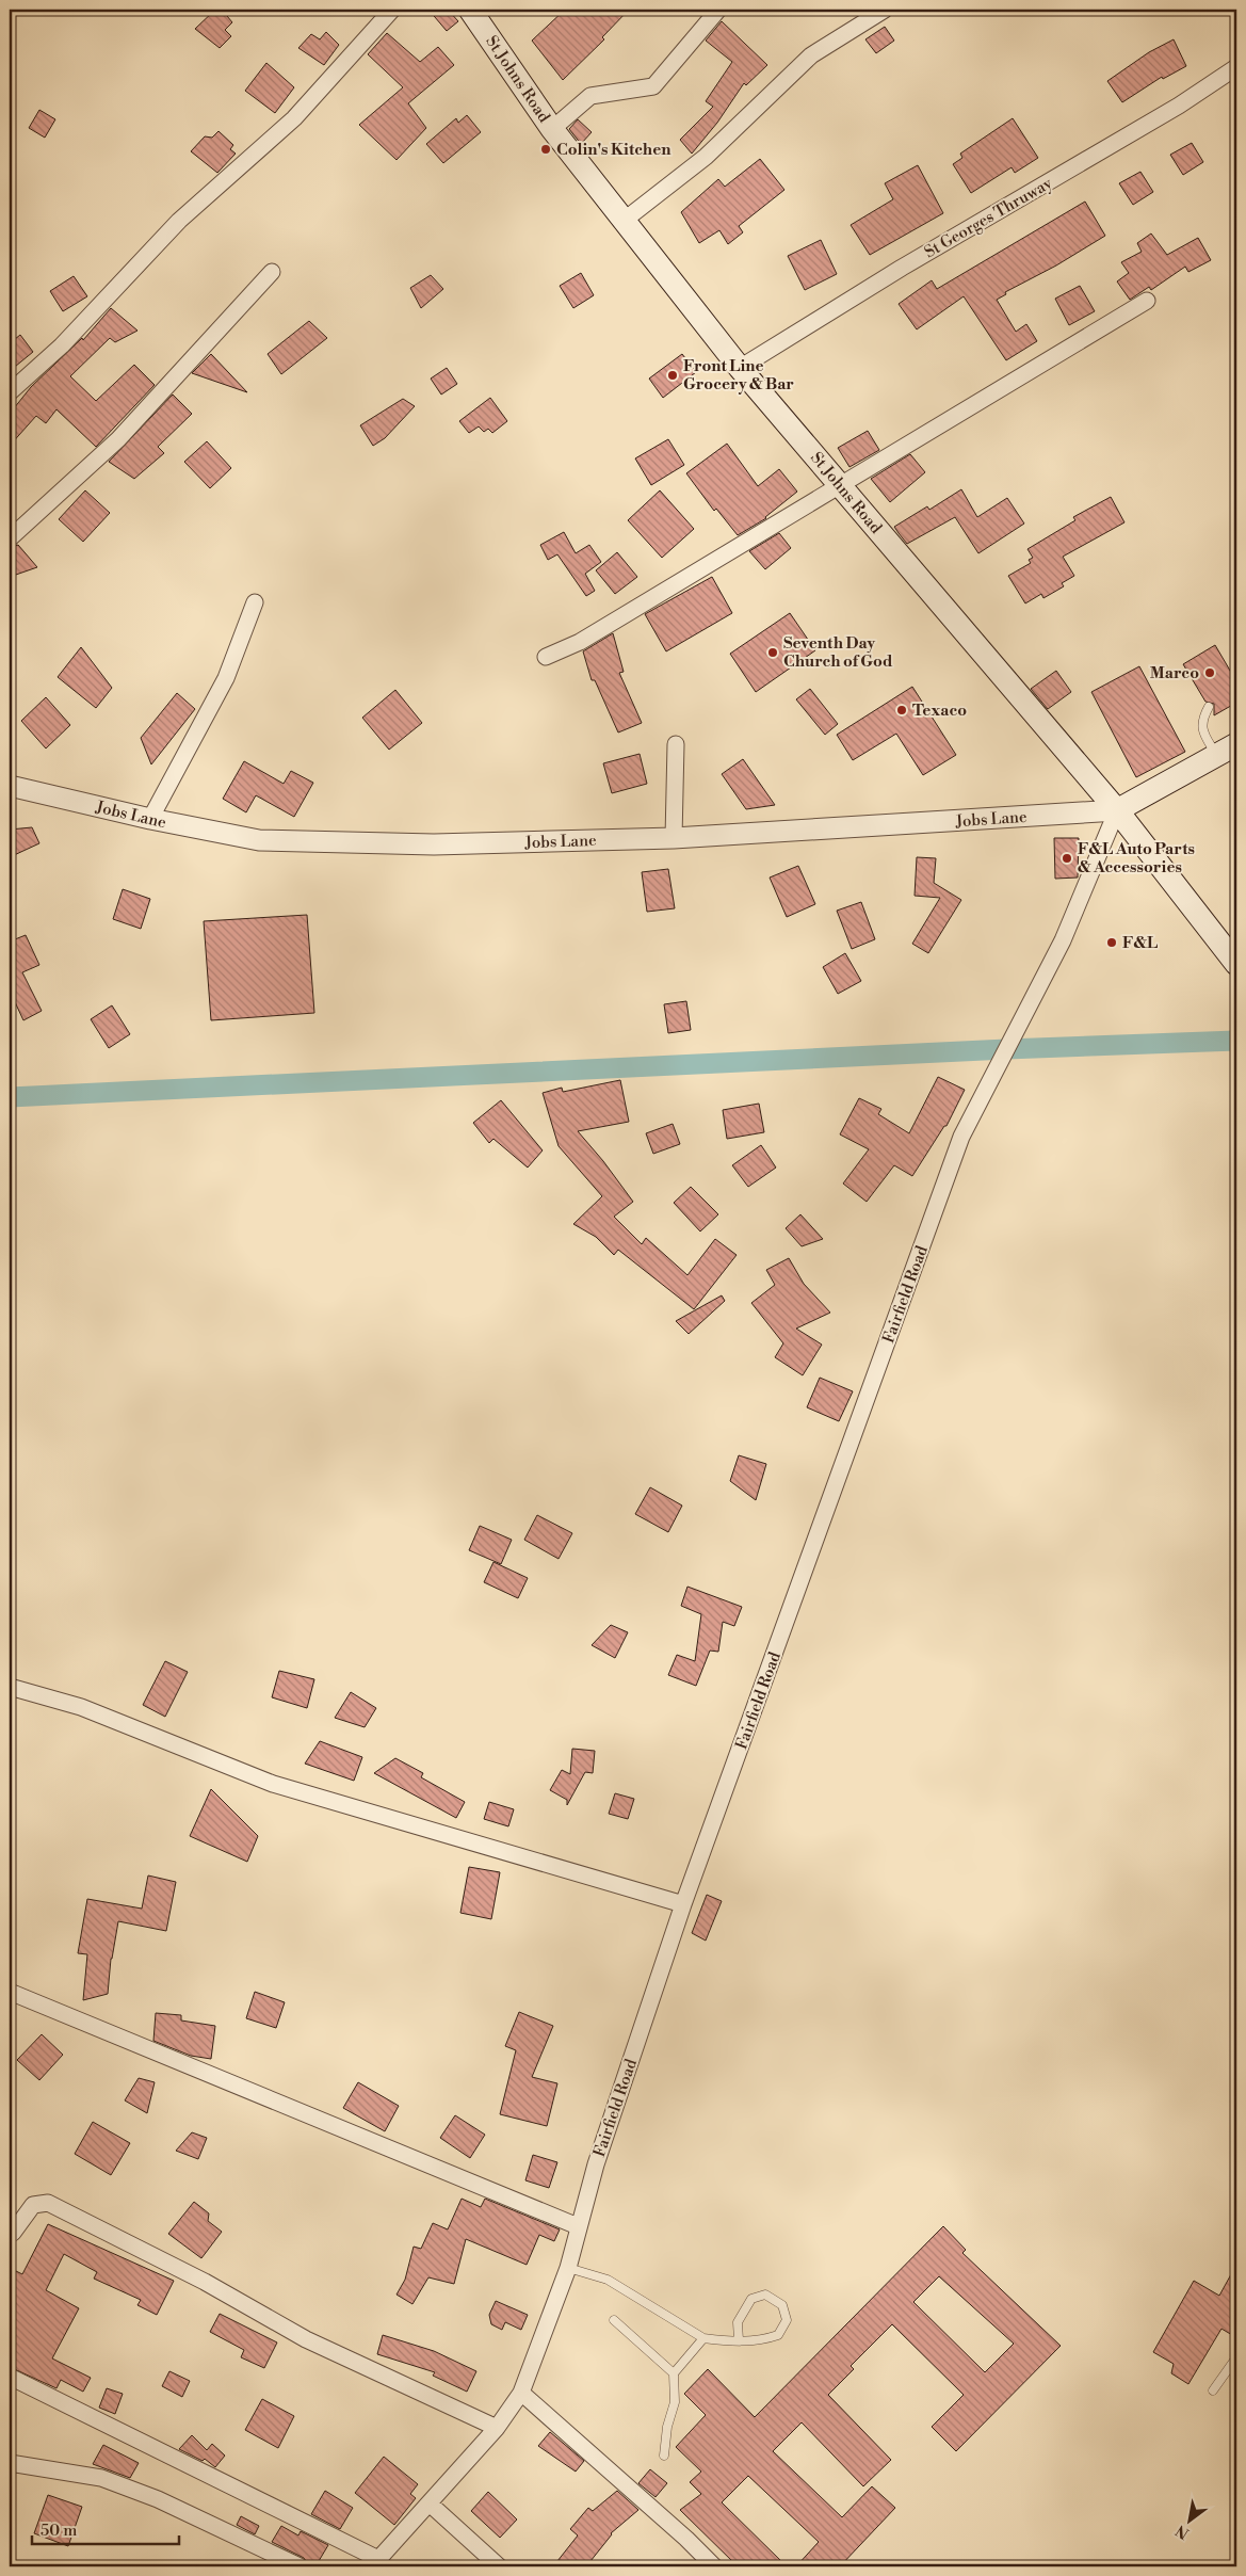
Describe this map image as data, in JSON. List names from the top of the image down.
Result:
{
  "streets": {
    "main road": ["St Johns Road"],
    "street": ["St Georges Thruway", "Jobs Lane", "Fairfield Road"]
  },
  "crossings": [
    ["St Johns Road", "St Georges Thruway"],
    ["St Johns Road", "Jobs Lane"],
    ["St Johns Road", "Fairfield Road"],
    ["Jobs Lane", "Fairfield Road"]
  ],
  "places": [
    "Colin's Kitchen",
    "Front Line Grocery & Bar",
    "Seventh Day Church of God",
    "Marco",
    "Texaco",
    "F&L Auto Parts & Accessories",
    "F&L"
  ],
  "scale_bar": "50 m",
  "north": "bottom left"
}
